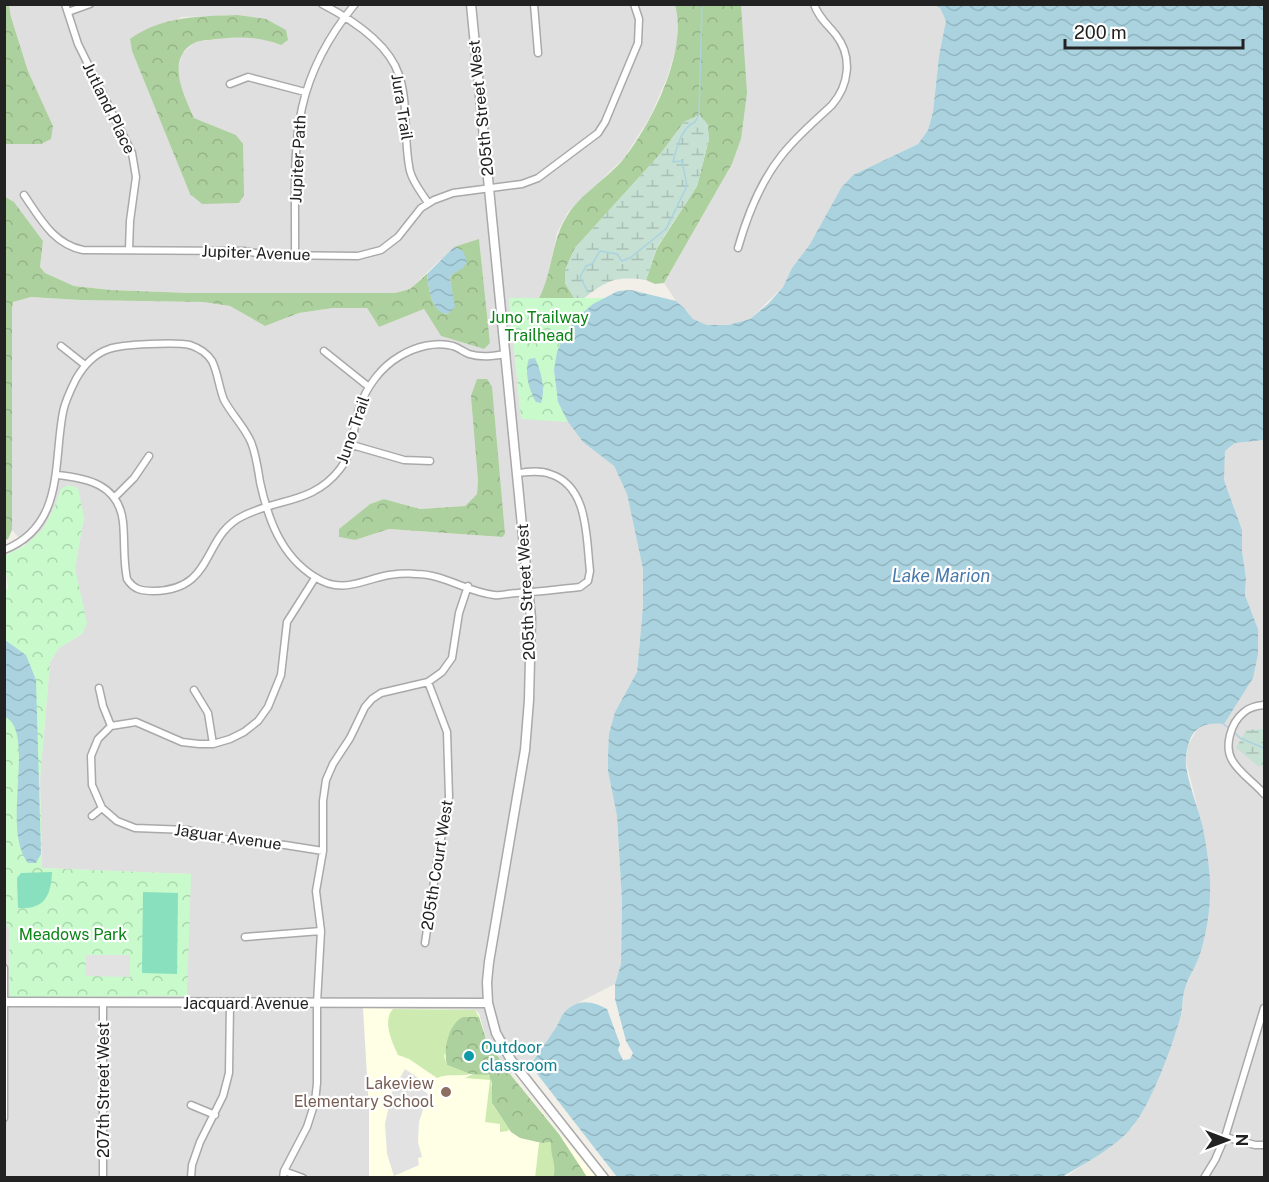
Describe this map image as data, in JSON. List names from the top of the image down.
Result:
{
  "streets": {
    "street": [
      "Jura Trail",
      "Jutland Place",
      "205th Street West",
      "Jupiter Path",
      "Jupiter Avenue",
      "Juno Trail",
      "Jaguar Avenue",
      "205th Court West",
      "Jacquard Avenue",
      "207th Street West"
    ]
  },
  "crossings": [
    ["Jura Trail", "Jupiter Path"],
    ["Jura Trail", "Jupiter Avenue"],
    ["Jutland Place", "Jupiter Avenue"],
    ["205th Street West", "Jupiter Avenue"],
    ["205th Street West", "Juno Trail"],
    ["205th Street West", "Jacquard Avenue"],
    ["Jupiter Path", "Jupiter Avenue"],
    ["Jacquard Avenue", "207th Street West"]
  ],
  "water": ["Lake Marion"],
  "parks": ["Juno Trailway Trailhead", "Meadows Park"],
  "places": ["Outdoor classroom", "Lakeview Elementary School"],
  "scale_bar": "200 m",
  "north": "right"
}
